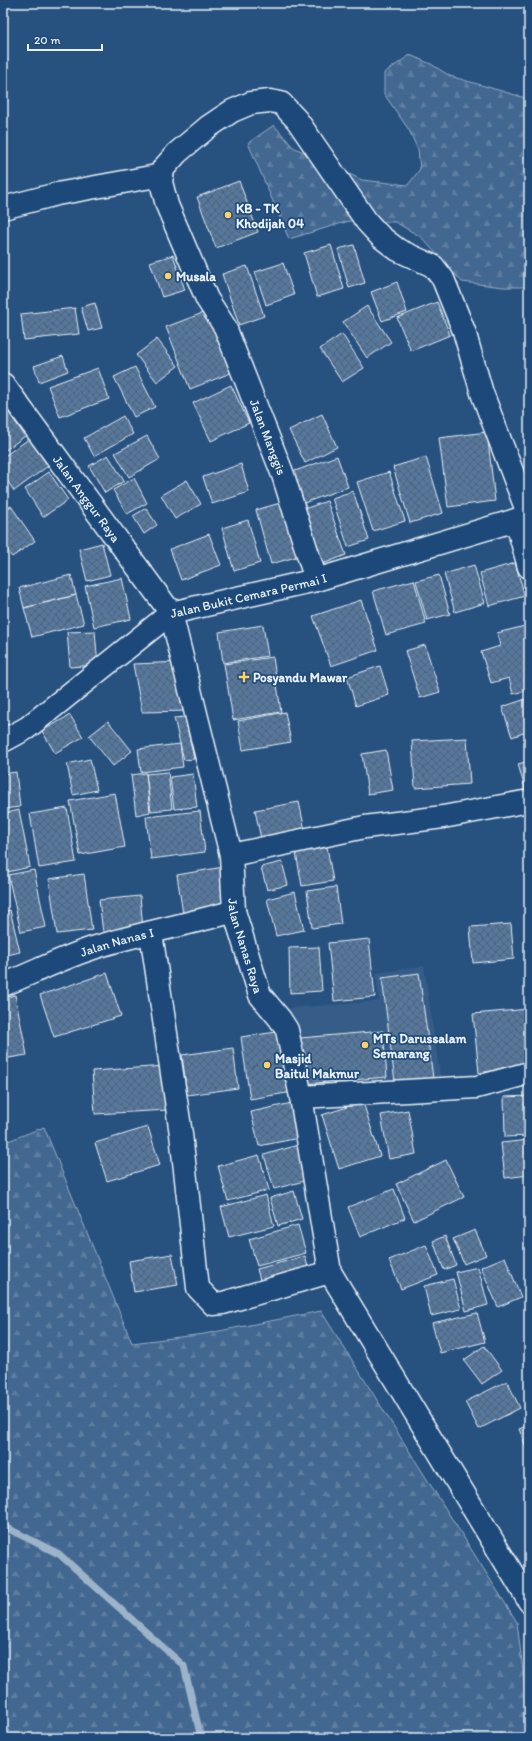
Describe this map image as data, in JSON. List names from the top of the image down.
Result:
{
  "streets": {
    "street": [
      "Jalan Manggis",
      "Jalan Anggur Raya",
      "Jalan Bukit Cemara Permai I",
      "Jalan Nanas I",
      "Jalan Nanas Raya"
    ]
  },
  "crossings": [
    ["Jalan Manggis", "Jalan Bukit Cemara Permai I"],
    ["Jalan Anggur Raya", "Jalan Bukit Cemara Permai I"],
    ["Jalan Anggur Raya", "Jalan Nanas Raya"],
    ["Jalan Bukit Cemara Permai I", "Jalan Nanas Raya"],
    ["Jalan Nanas I", "Jalan Nanas Raya"]
  ],
  "places": {
    "other": [
      "KB - TK Khodijah 04",
      "Musala",
      "MTs Darussalam Semarang",
      "Masjid Baitul Makmur"
    ],
    "health": ["Posyandu Mawar"]
  },
  "scale_bar": "20 m"
}
